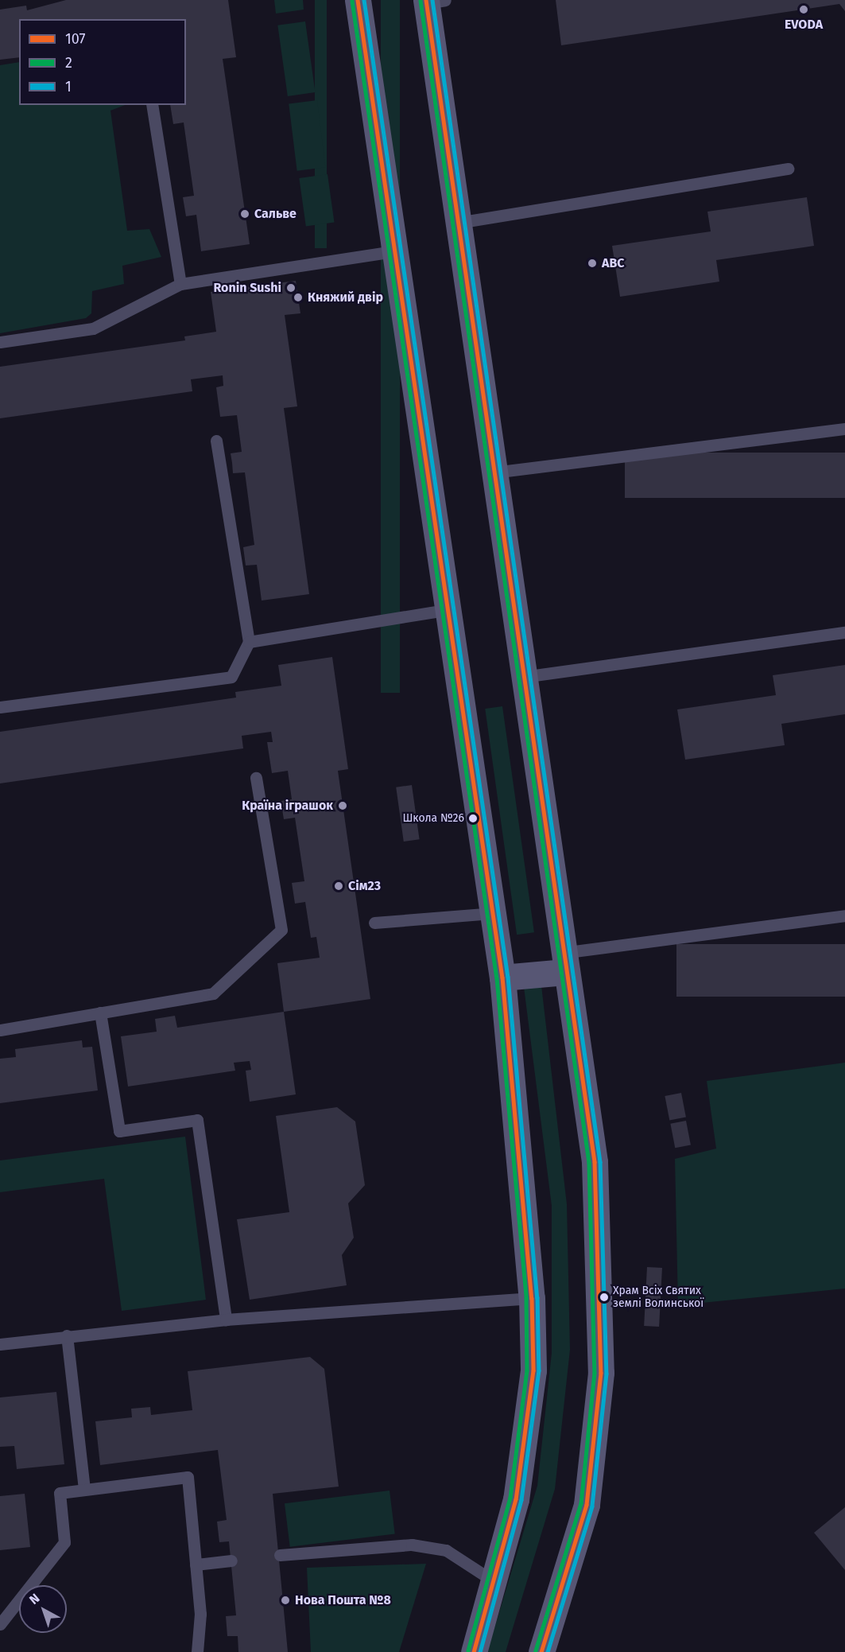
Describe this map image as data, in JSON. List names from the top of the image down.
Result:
{
  "places": [
    "EVODA",
    "Сальве",
    "АВС",
    "Ronin Sushi",
    "Княжий двір",
    "Країна іграшок",
    "Школа №26",
    "Сім23",
    "Храм Всіх Святих землі Волинської",
    "Нова Пошта №8"
  ],
  "lines": ["transit line 107", "transit line 1", "transit line 2"],
  "legend": ["107", "2", "1"],
  "north": "top left"
}
